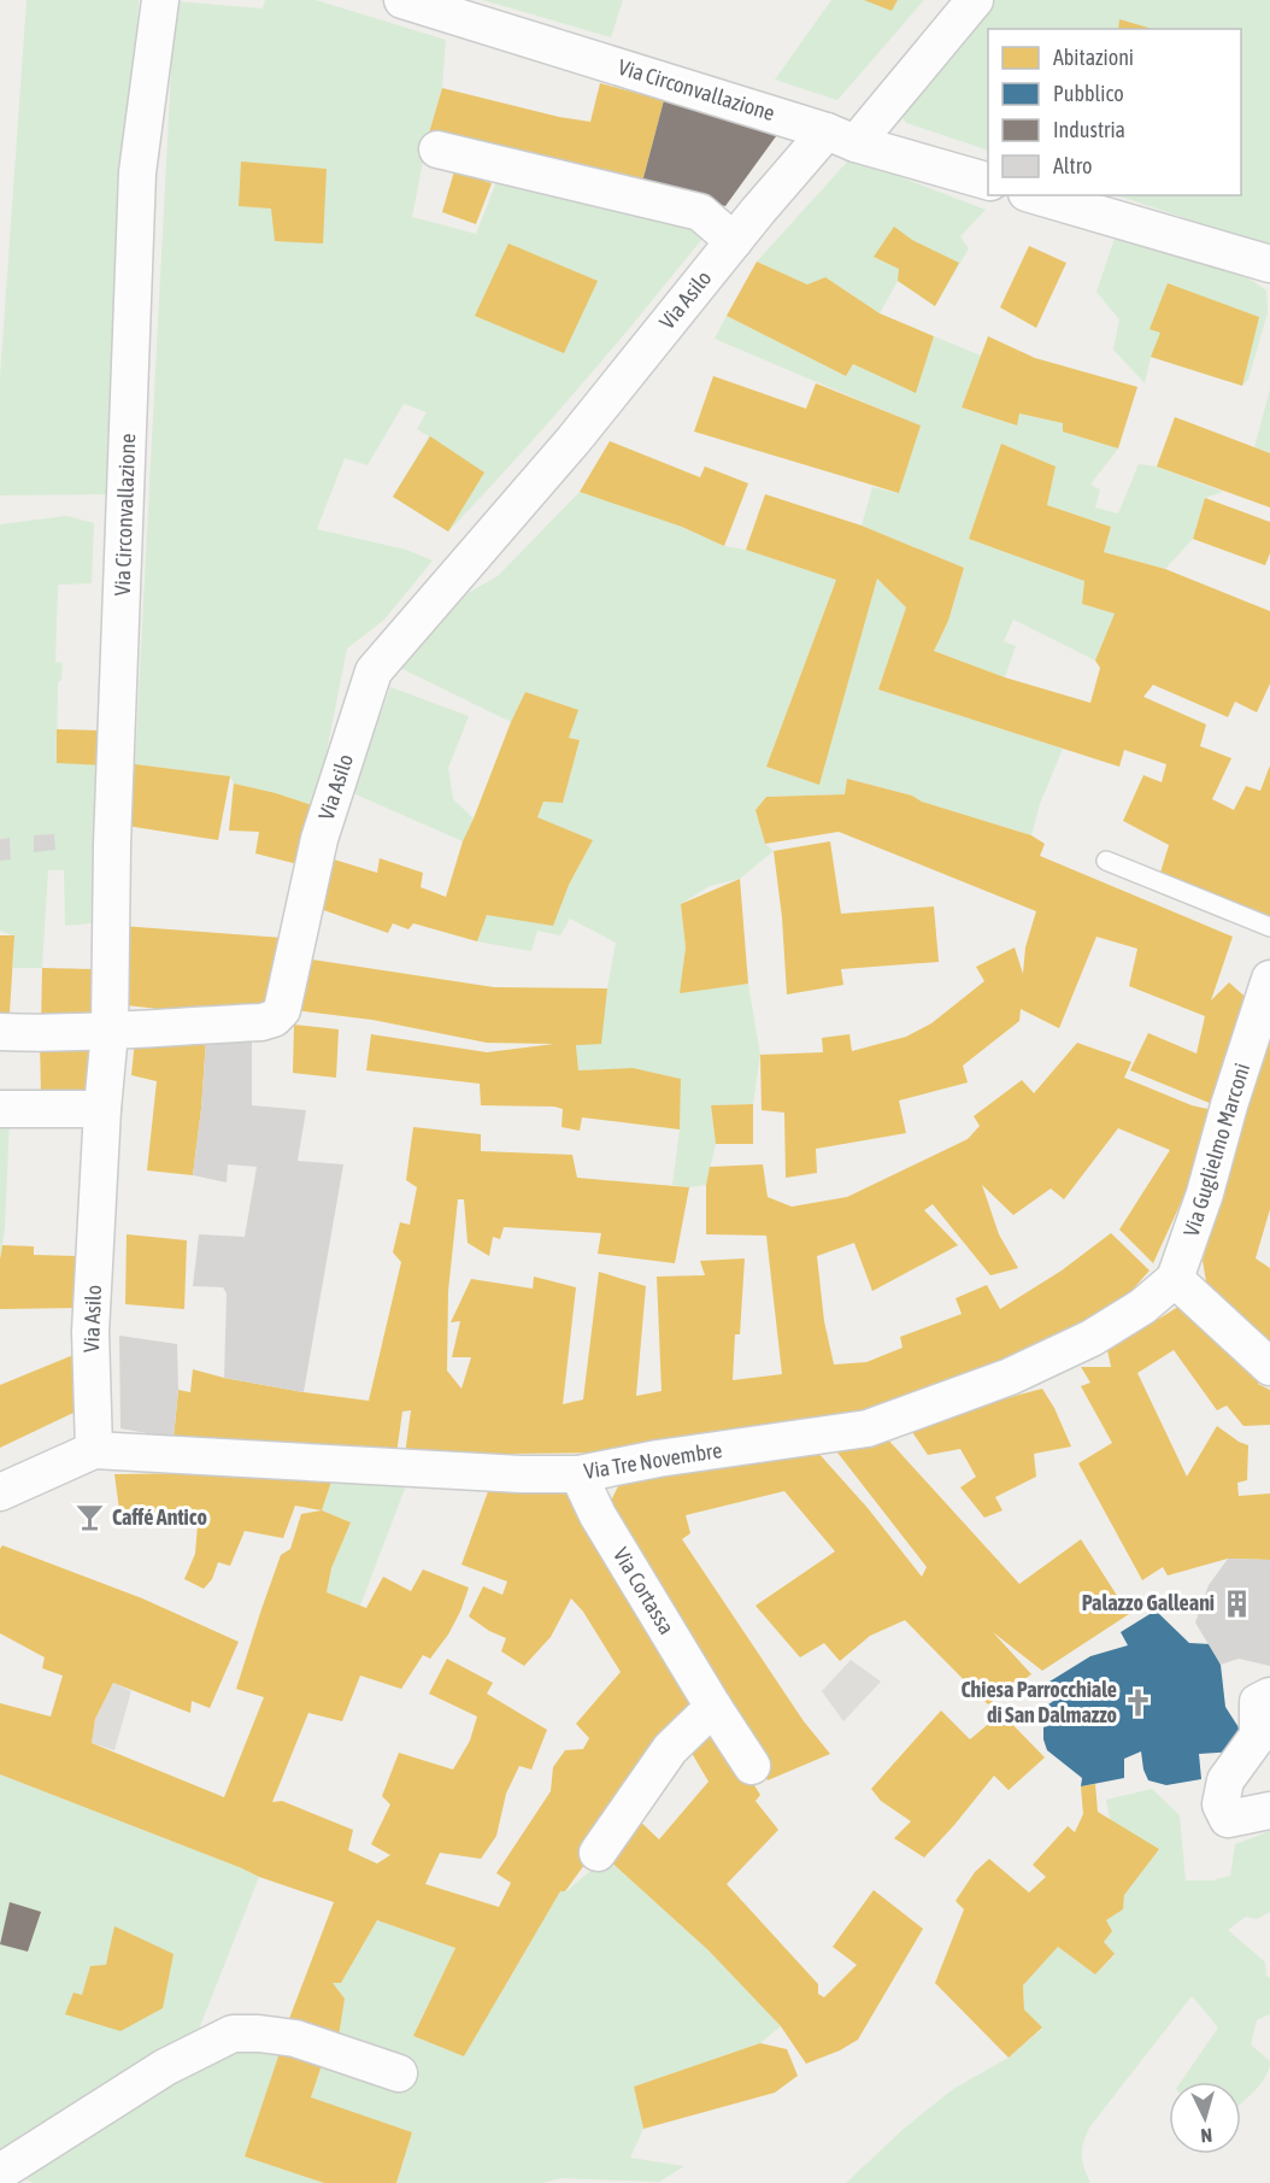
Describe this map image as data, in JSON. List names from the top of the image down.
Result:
{
  "streets": {
    "street": [
      "Via Circonvallazione",
      "Via Asilo",
      "Via Guglielmo Marconi",
      "Via Tre Novembre",
      "Via Cortassa"
    ]
  },
  "crossings": [
    ["Via Circonvallazione", "Via Asilo"],
    ["Via Asilo", "Via Tre Novembre"],
    ["Via Guglielmo Marconi", "Via Tre Novembre"],
    ["Via Tre Novembre", "Via Cortassa"]
  ],
  "places": {
    "bar": ["Caffé Antico"],
    "building": ["Palazzo Galleani"],
    "church": ["Chiesa Parrocchiale di San Dalmazzo"]
  },
  "legend": [
    "Abitazioni",
    "Pubblico",
    "Industria",
    "Altro"
  ],
  "north": "bottom"
}
